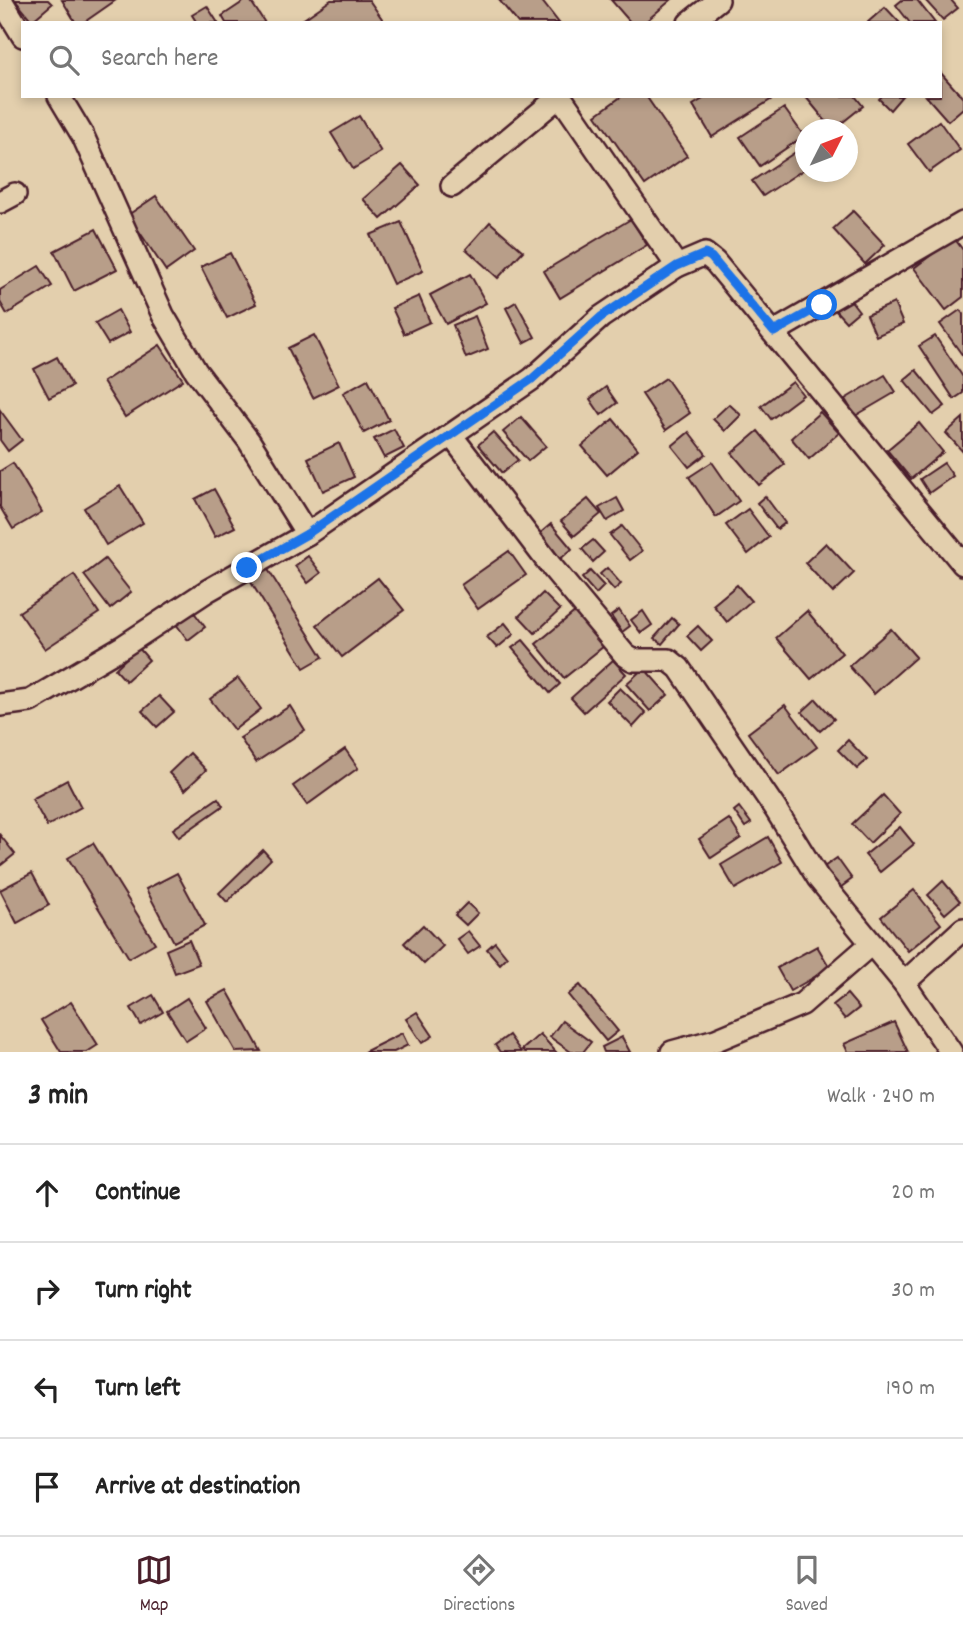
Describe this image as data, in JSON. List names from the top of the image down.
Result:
{
  "north": "top right",
  "page": {
    "search": "Search here",
    "heading": ["3 min", "Walk · 240 m"],
    "list": [
      ["Continue", "20 m"],
      ["Turn right", "30 m"],
      ["Turn left", "190 m"],
      "Arrive at destination"
    ],
    "nav": ["Map", "Directions", "Saved"]
  }
}
